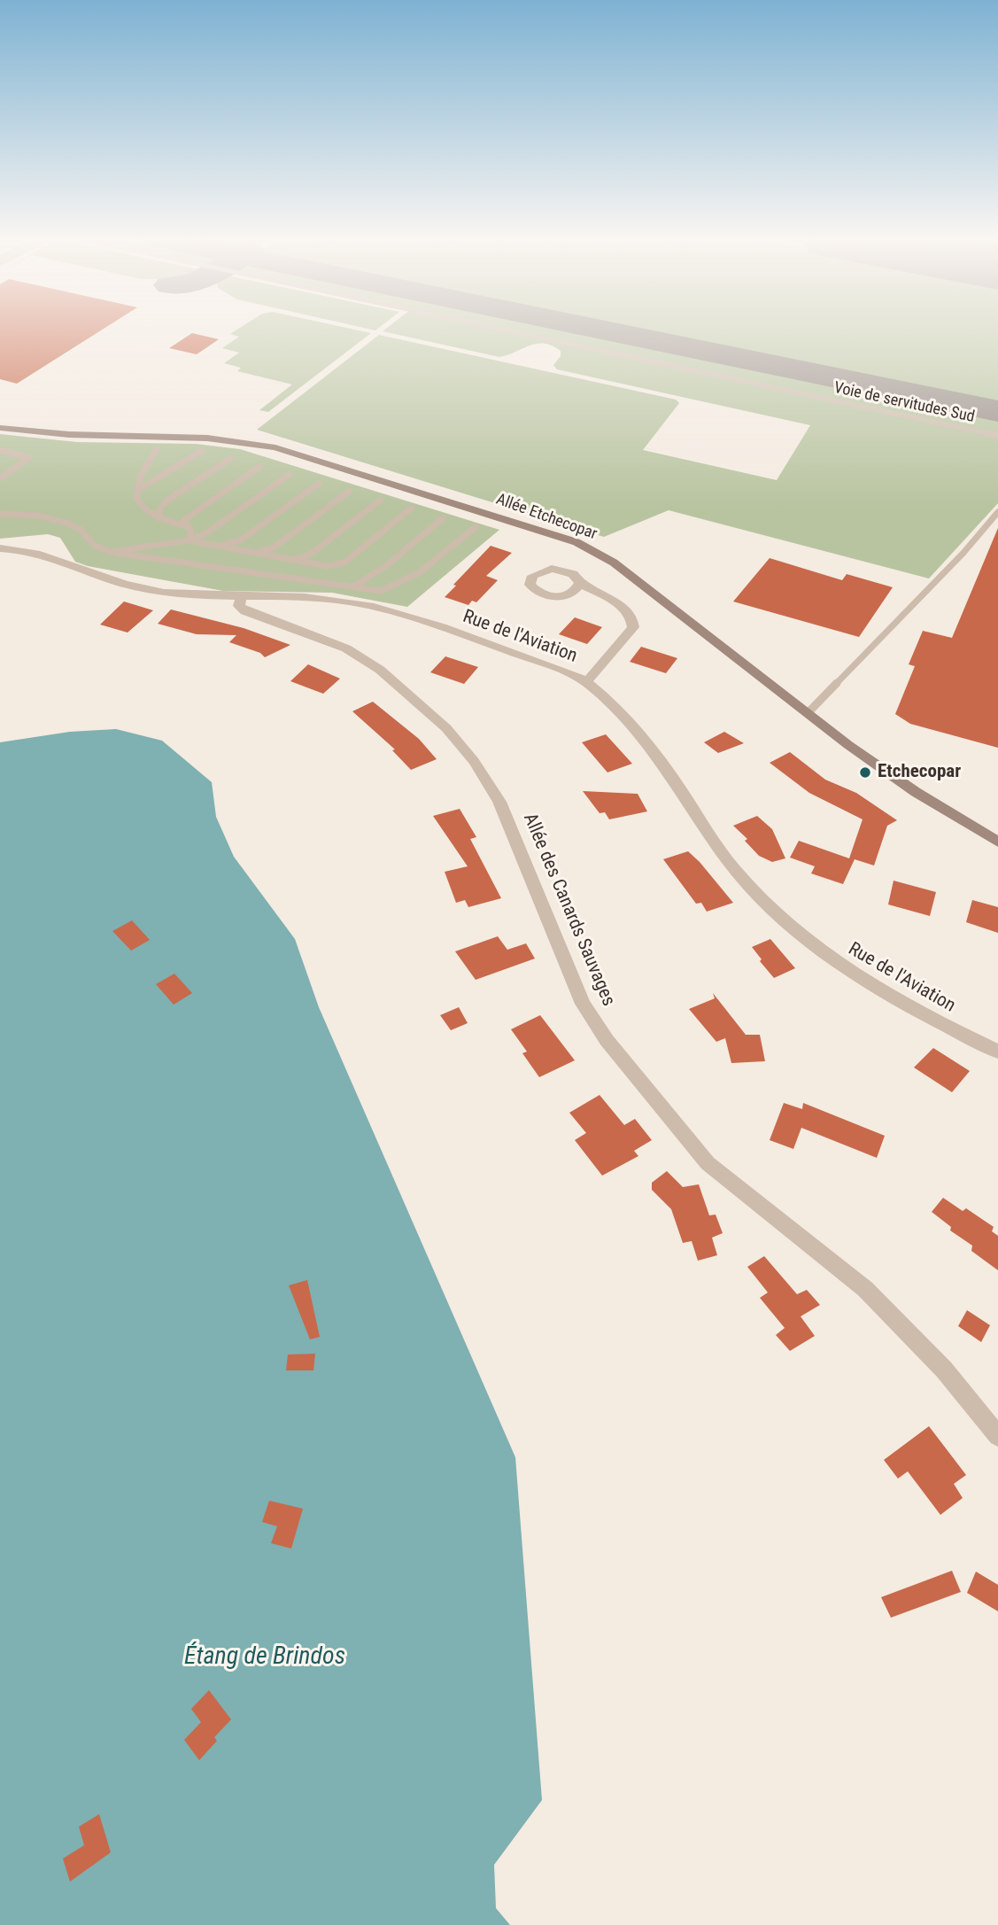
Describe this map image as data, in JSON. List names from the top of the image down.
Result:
{
  "streets": {
    "street": ["Allée Etchecopar", "Rue de l'Aviation", "Allée des Canards Sauvages"],
    "lane": ["Voie de servitudes Sud"]
  },
  "crossings": [
    ["Rue de l'Aviation", "Allée des Canards Sauvages"]
  ],
  "water": ["Étang de Brindos"],
  "places": ["Etchecopar"]
}
